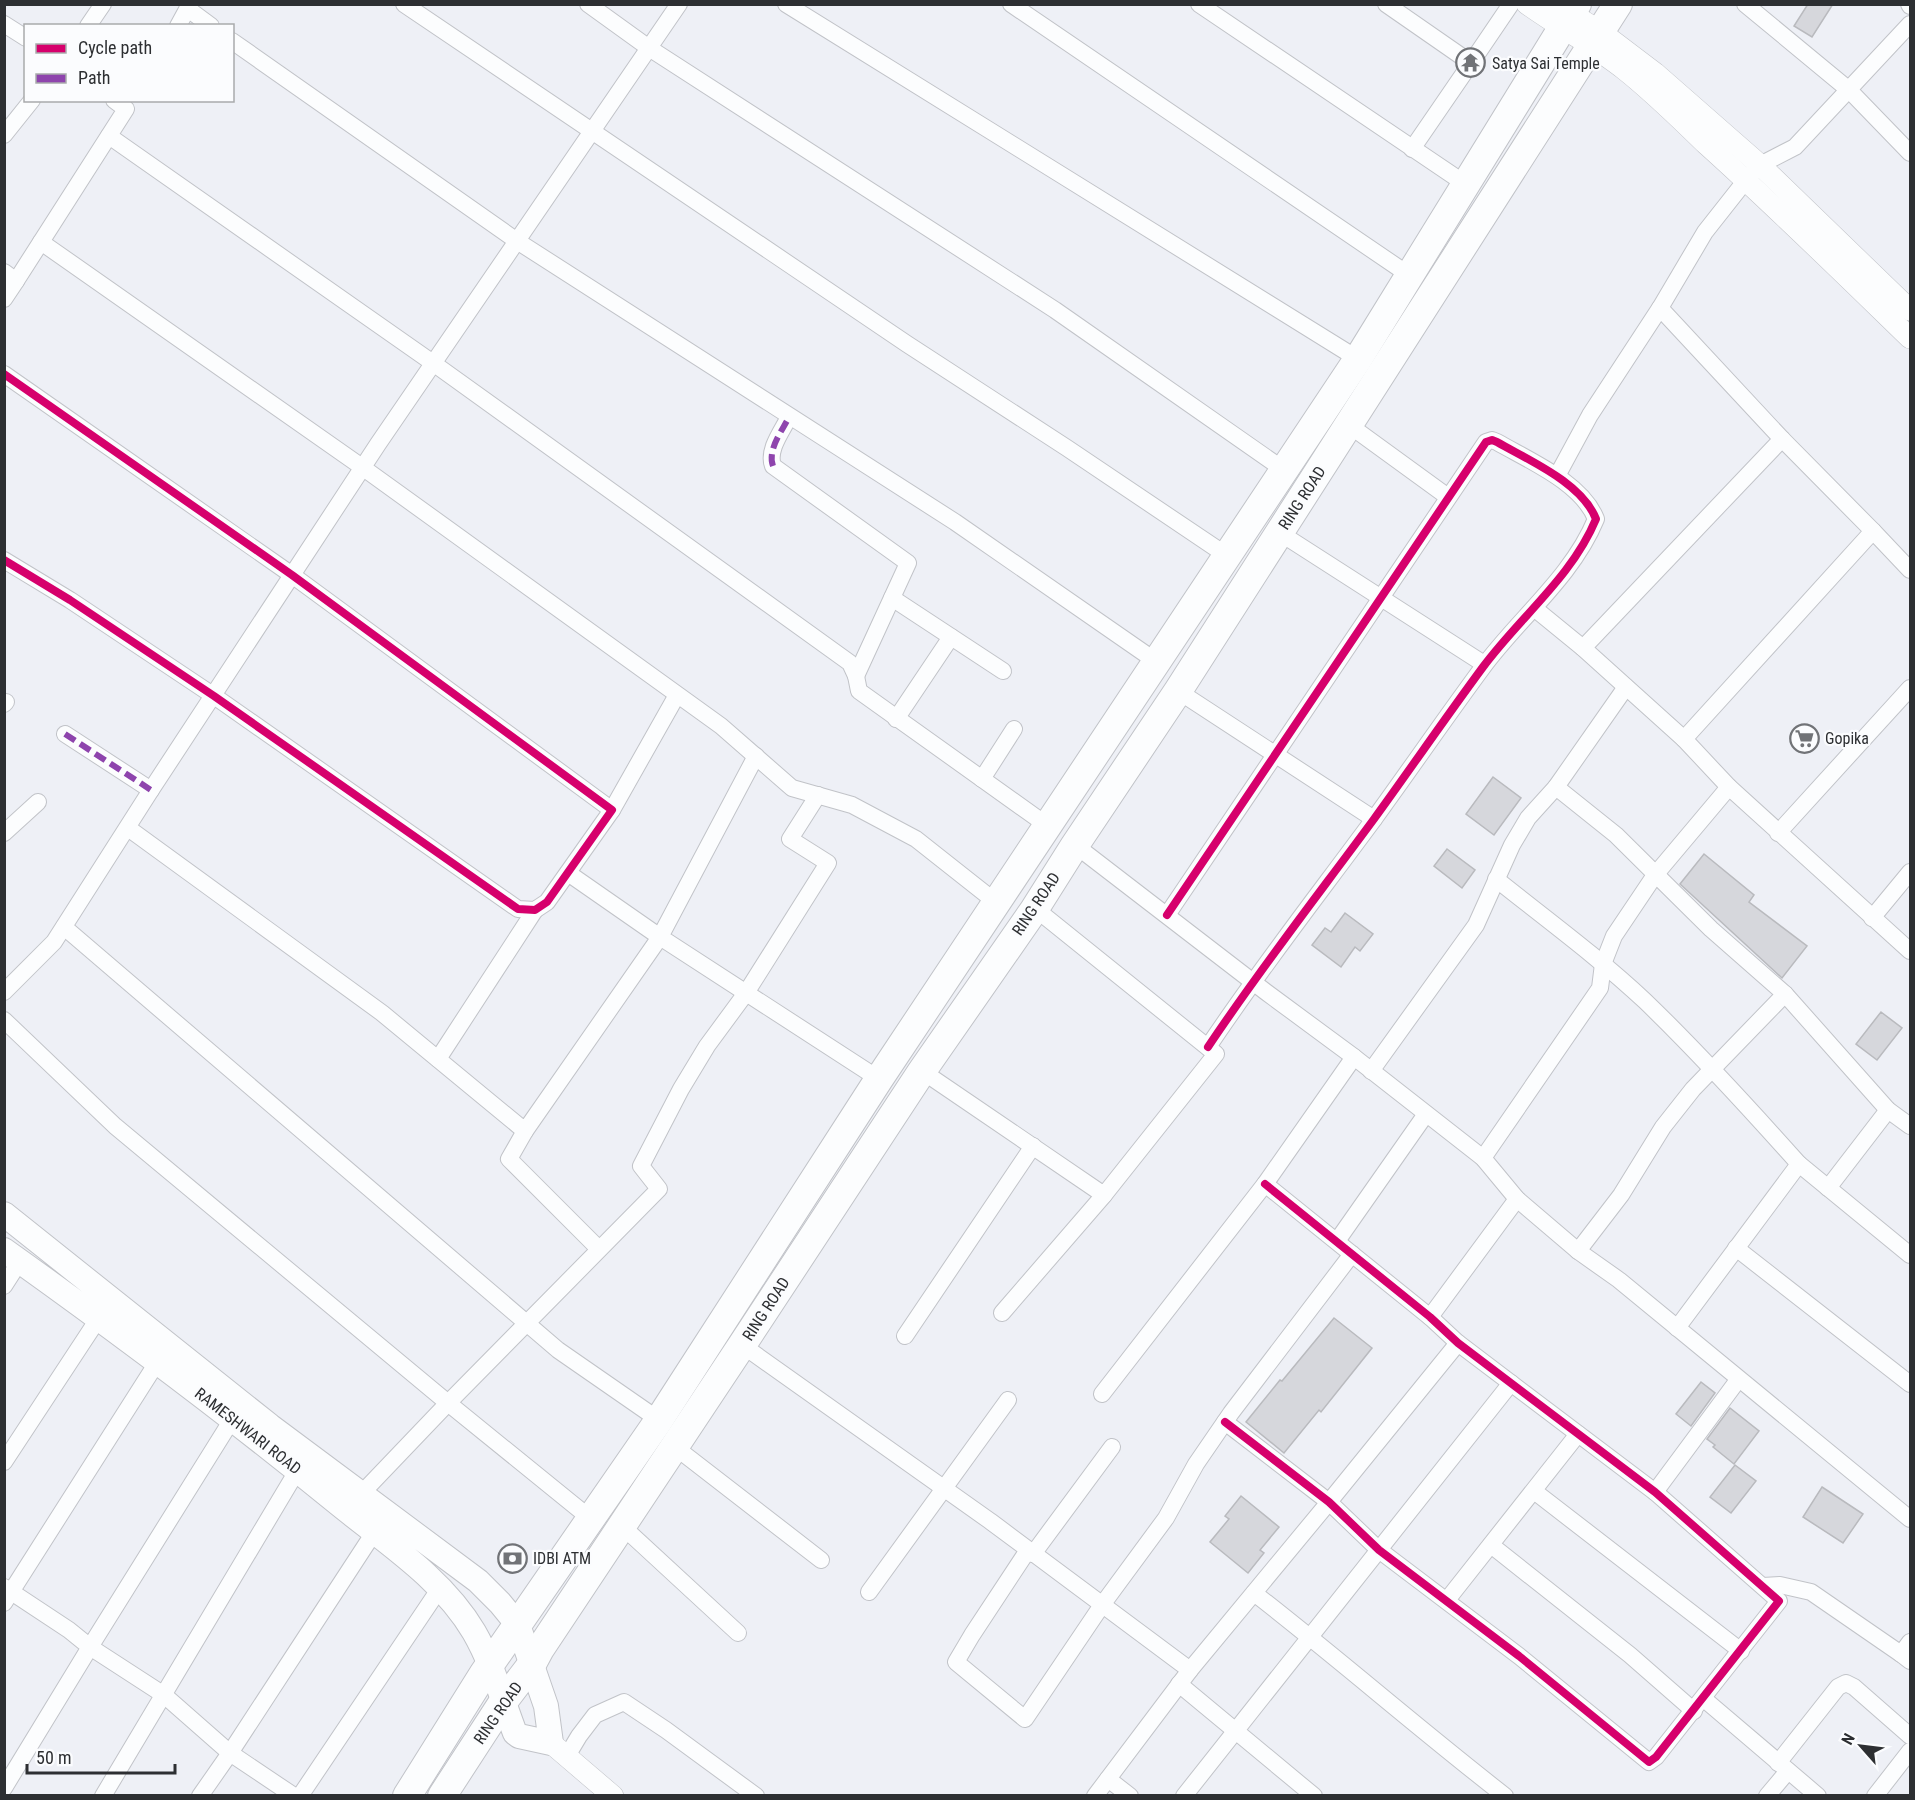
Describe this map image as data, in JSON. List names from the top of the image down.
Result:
{
  "streets": {
    "highway": ["RING ROAD"],
    "main road": ["RAMESHWARI ROAD"]
  },
  "crossings": [
    ["RING ROAD", "RAMESHWARI ROAD"]
  ],
  "places": {
    "temple": ["Satya Sai Temple"],
    "supermarket": ["Gopika"],
    "bank": ["IDBI ATM"]
  },
  "legend": ["Cycle path", "Path"],
  "scale_bar": "50 m",
  "north": "top left"
}
